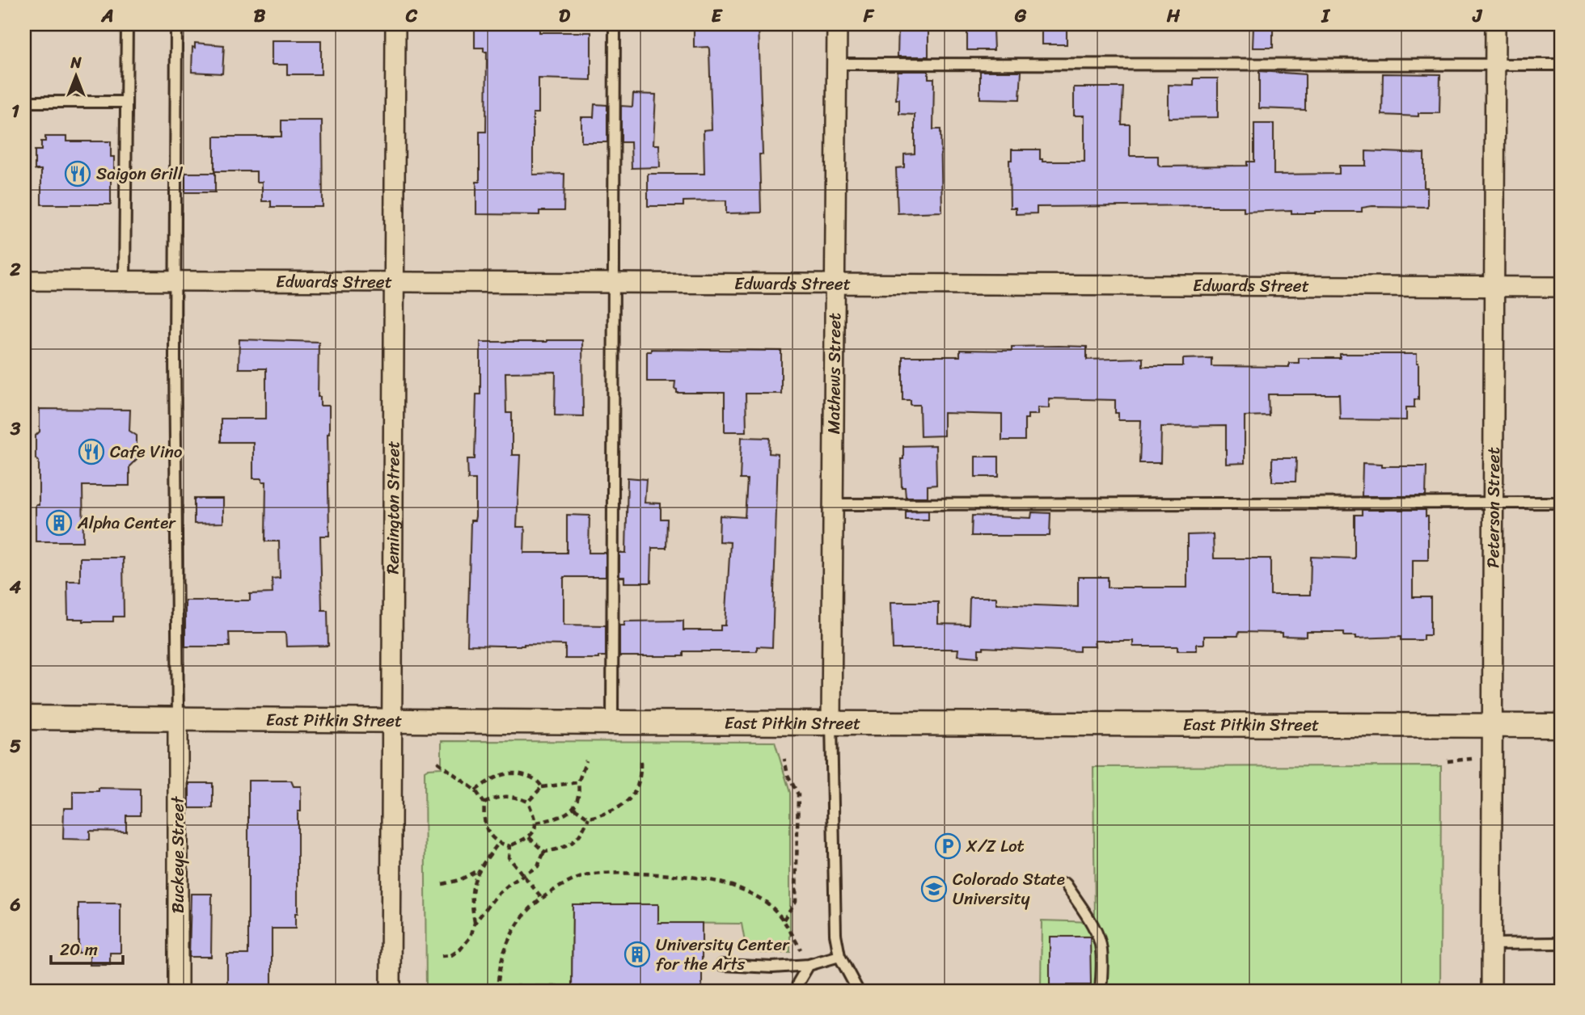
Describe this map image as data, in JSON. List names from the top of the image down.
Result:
{
  "streets": {
    "street": [
      "Edwards Street",
      "Mathews Street",
      "Remington Street",
      "Peterson Street",
      "East Pitkin Street",
      "Buckeye Street"
    ]
  },
  "crossings": [
    ["Edwards Street", "Mathews Street"],
    ["Edwards Street", "Remington Street"],
    ["Edwards Street", "Peterson Street"],
    ["Mathews Street", "East Pitkin Street"],
    ["Remington Street", "East Pitkin Street"],
    ["Peterson Street", "East Pitkin Street"],
    ["East Pitkin Street", "Buckeye Street"]
  ],
  "places": {
    "restaurant": ["Saigon Grill", "Cafe Vino"],
    "building": ["Alpha Center", "University Center for the Arts"],
    "parking": ["X/Z Lot"],
    "school or university": ["Colorado State University"]
  },
  "scale_bar": "20 m",
  "north": "top",
  "grid": {
    "columns": [
      "A",
      "B",
      "C",
      "D",
      "E",
      "F",
      "G",
      "H",
      "I",
      "J"
    ],
    "rows": [
      "1",
      "2",
      "3",
      "4",
      "5",
      "6"
    ]
  }
}
